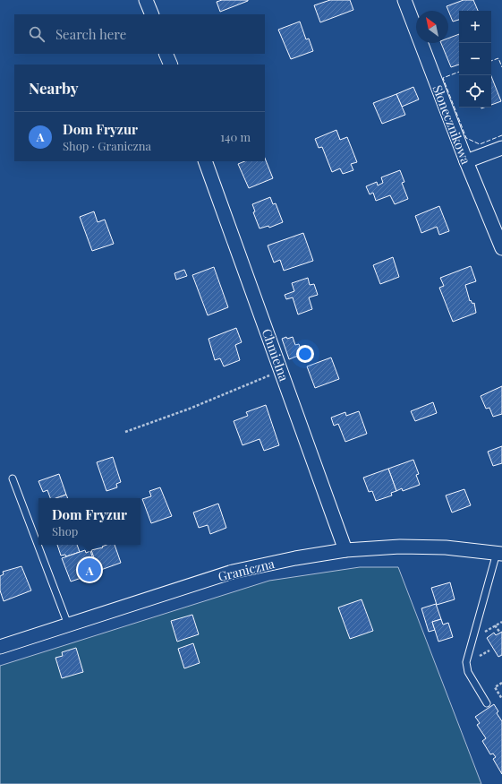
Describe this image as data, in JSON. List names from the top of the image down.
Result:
{
  "streets": {
    "street": ["Słonecznikowa", "Chmielna", "Graniczna"]
  },
  "crossings": [
    ["Chmielna", "Graniczna"]
  ],
  "north": "top left",
  "page": {
    "map_buttons": ["+", "−"],
    "search": "Search here",
    "heading": "Nearby",
    "list": [
      {
        "mark": "A",
        "name": "Dom Fryzur",
        "note": "Shop · Graniczna",
        "value": "140 m"
      }
    ],
    "popup": ["Dom Fryzur", "Shop"],
    "pins": "A"
  }
}
